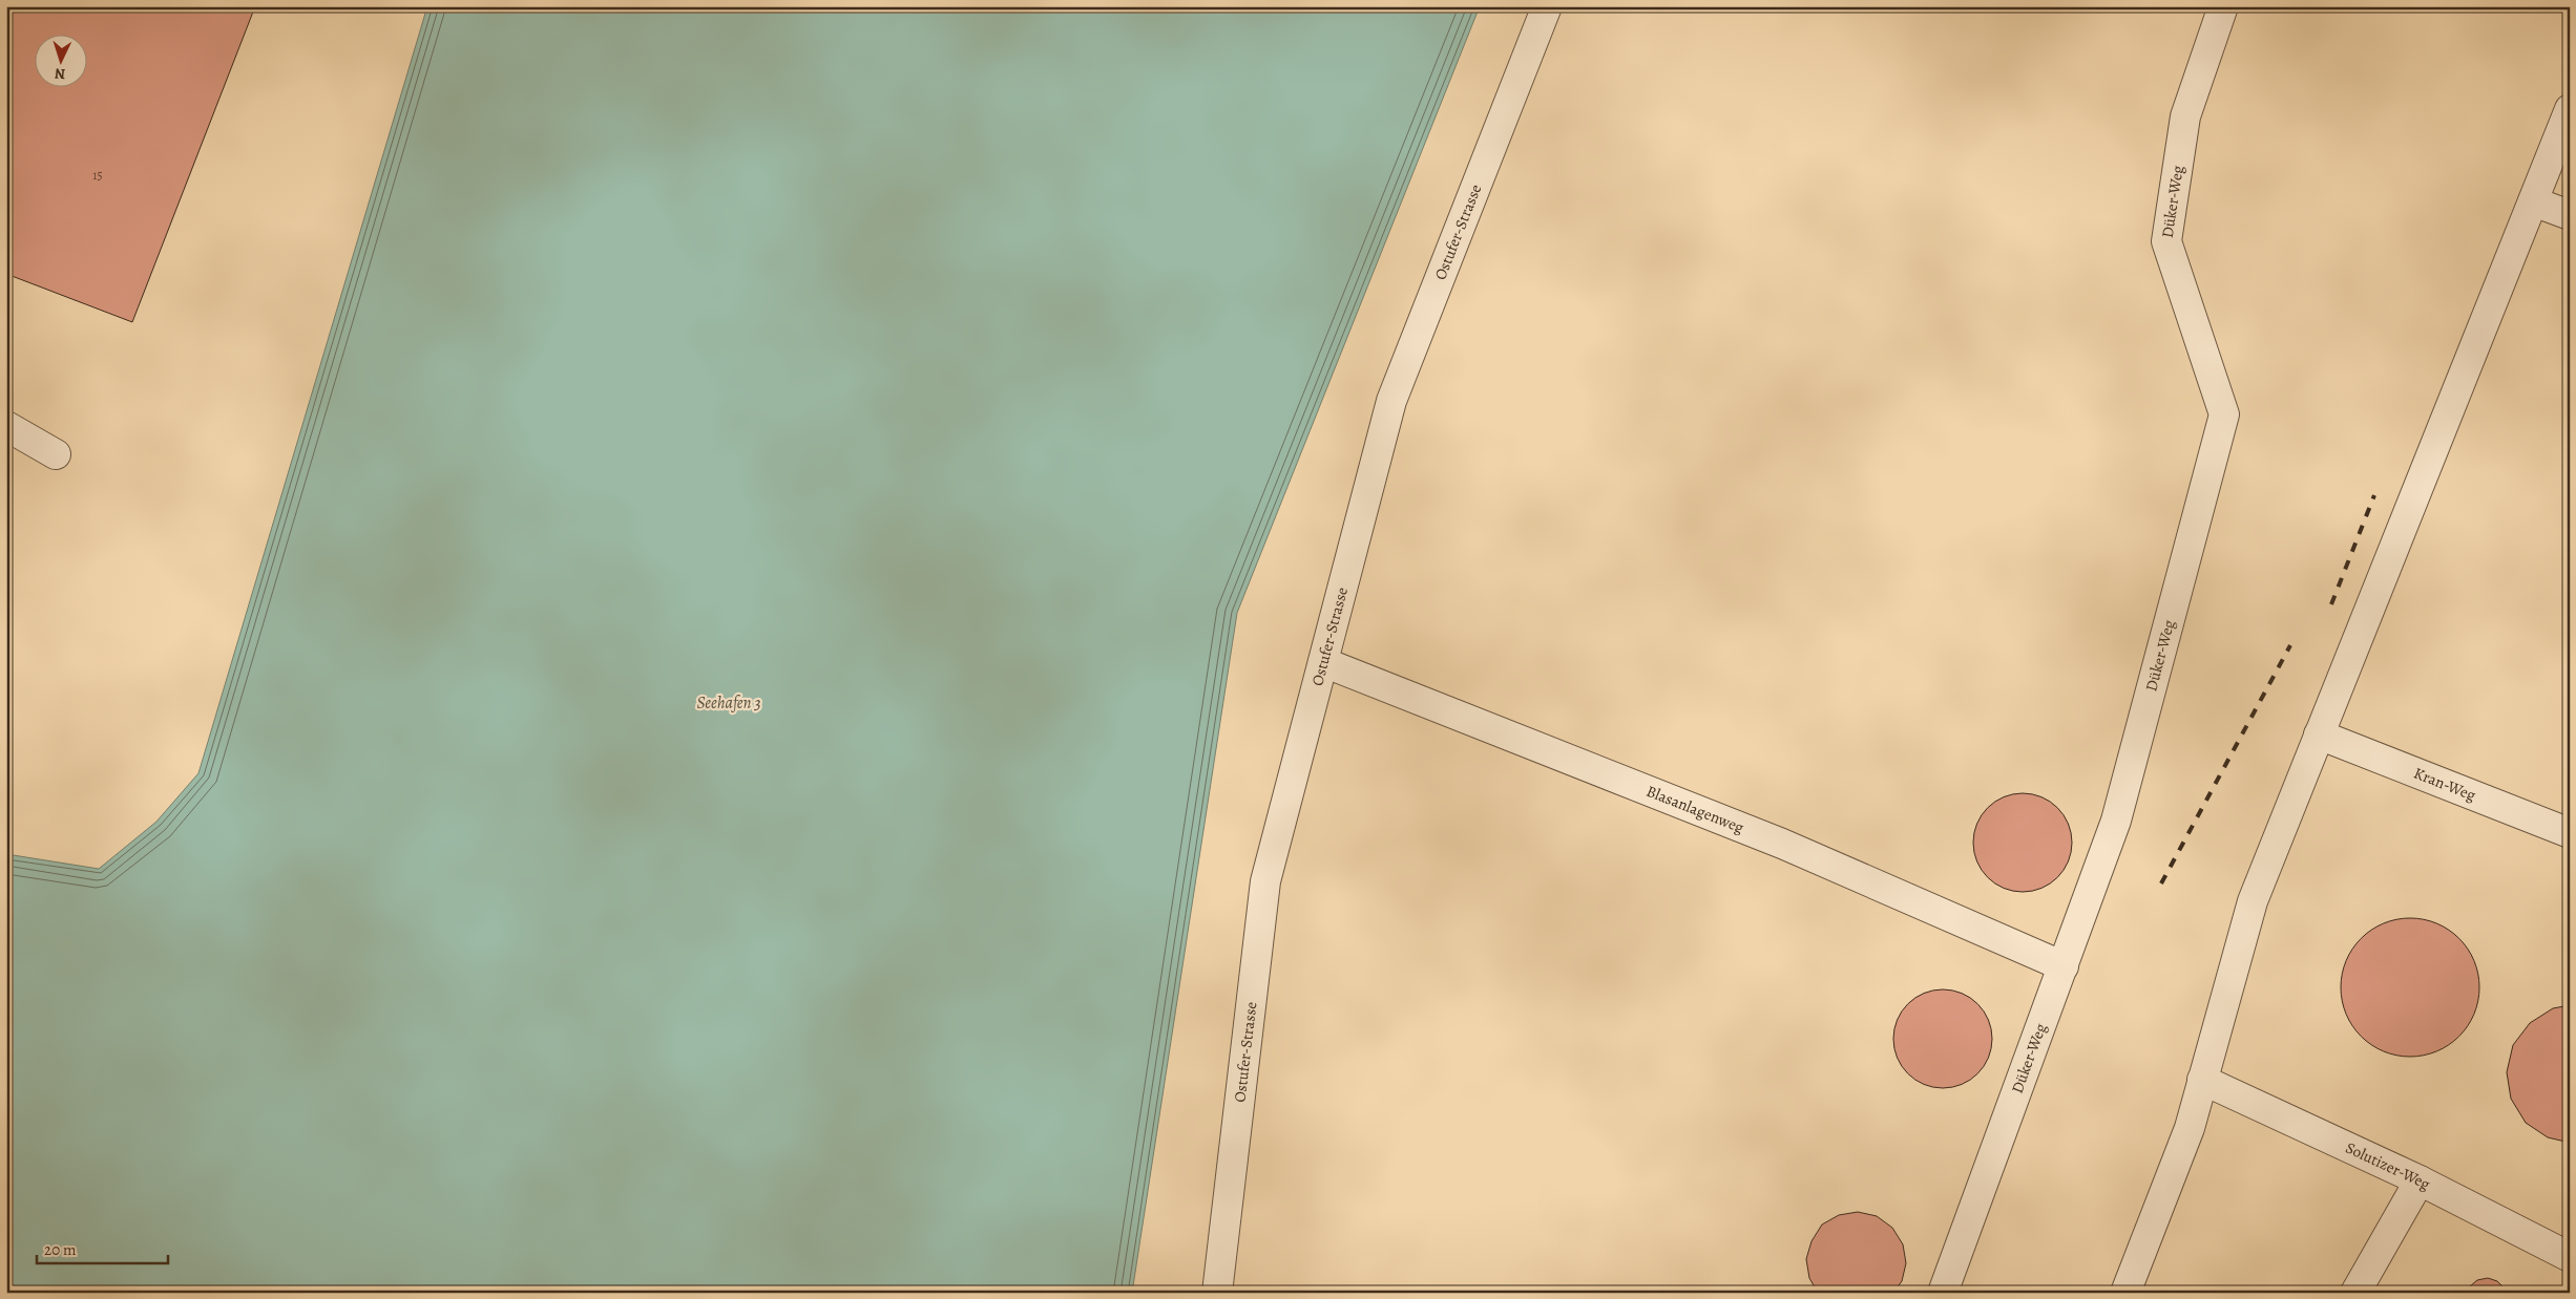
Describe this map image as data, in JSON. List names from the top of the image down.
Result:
{
  "streets": {
    "lane": [
      "Düker-Weg",
      "Ostufer-Strasse",
      "Kran-Weg",
      "Blasanlagenweg",
      "Solutizer-Weg"
    ]
  },
  "crossings": [
    ["Düker-Weg", "Blasanlagenweg"],
    ["Ostufer-Strasse", "Blasanlagenweg"]
  ],
  "water": ["Seehafen 3"],
  "house_numbers": ["15"],
  "scale_bar": "20 m",
  "north": "bottom"
}
